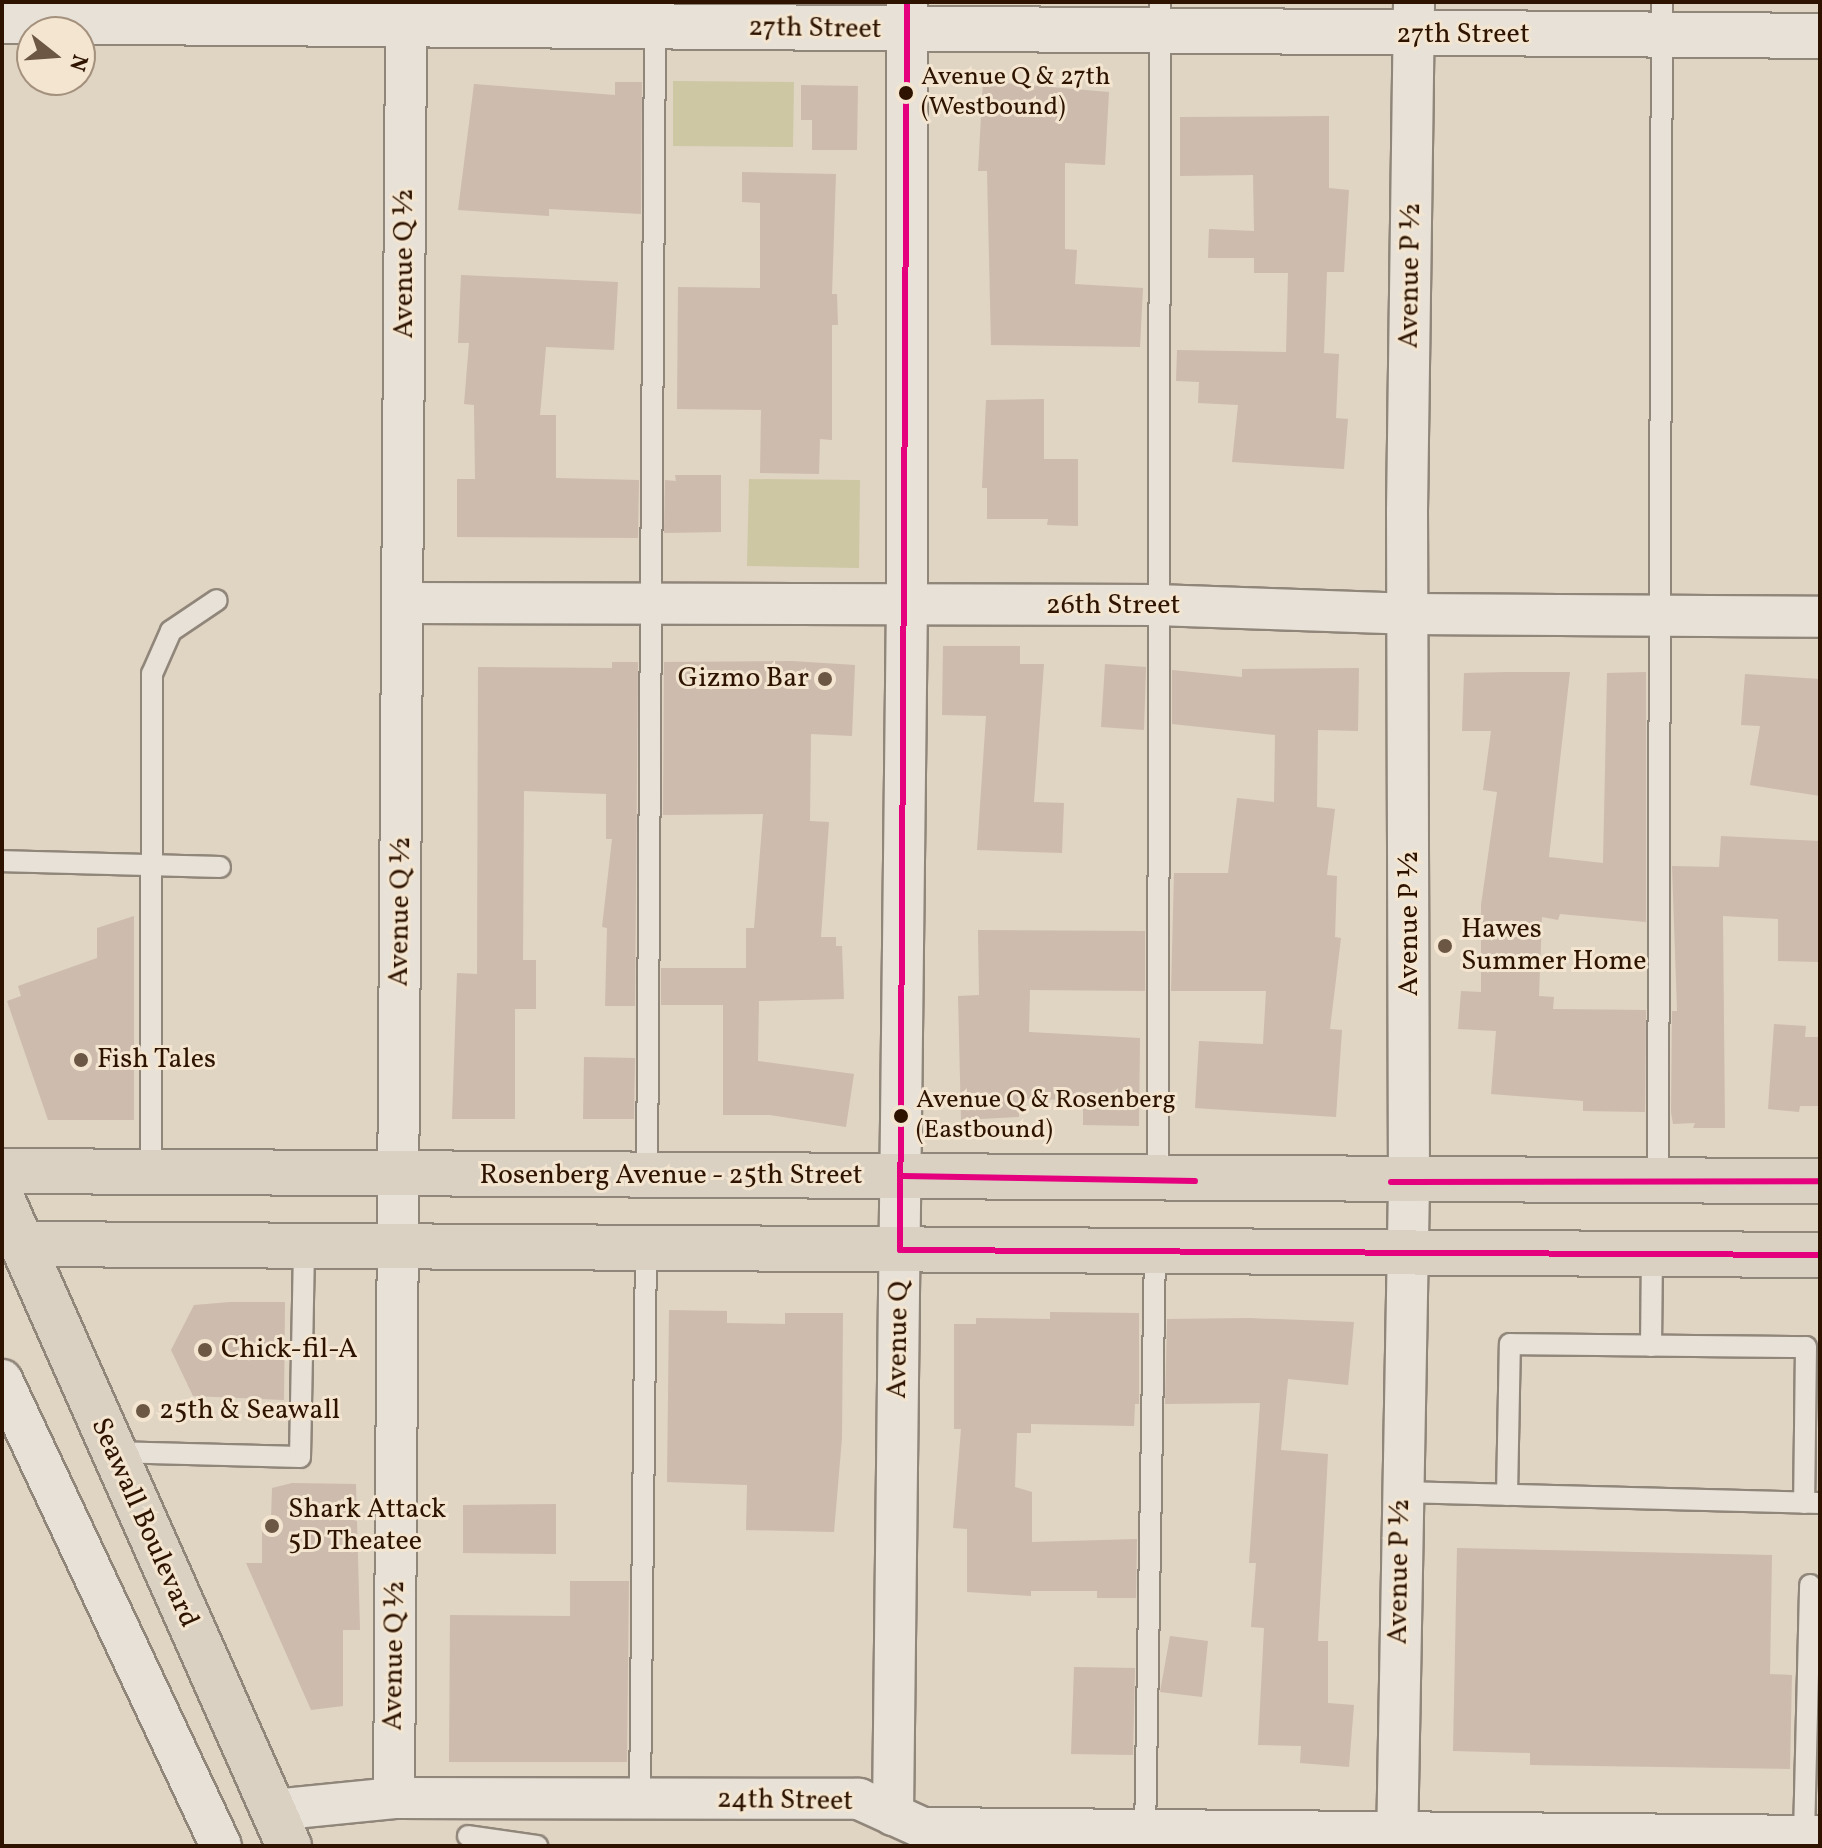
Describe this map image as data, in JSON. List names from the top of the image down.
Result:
{
  "streets": {
    "main road": ["Rosenberg Avenue - 25th Street", "Seawall Boulevard"],
    "street": [
      "27th Street",
      "Avenue Q ½",
      "Avenue P ½",
      "26th Street",
      "Avenue Q",
      "24th Street"
    ]
  },
  "crossings": [
    ["27th Street", "Avenue Q ½"],
    ["27th Street", "Avenue P ½"],
    ["27th Street", "Avenue Q"],
    ["Avenue Q ½", "26th Street"],
    ["Avenue Q ½", "Rosenberg Avenue - 25th Street"],
    ["Avenue Q ½", "24th Street"],
    ["Avenue P ½", "26th Street"],
    ["Avenue P ½", "Rosenberg Avenue - 25th Street"],
    ["Avenue P ½", "24th Street"],
    ["26th Street", "Avenue Q"],
    ["Rosenberg Avenue - 25th Street", "Avenue Q"],
    ["Avenue Q", "24th Street"],
    ["Seawall Boulevard", "24th Street"]
  ],
  "places": [
    "Avenue Q & 27th (Westbound)",
    "Gizmo Bar",
    "Hawes Summer Home",
    "Fish Tales",
    "Avenue Q & Rosenberg (Eastbound)",
    "Chick-fil-A",
    "25th & Seawall",
    "Shark Attack 5D Theatee"
  ],
  "north": "right"
}
